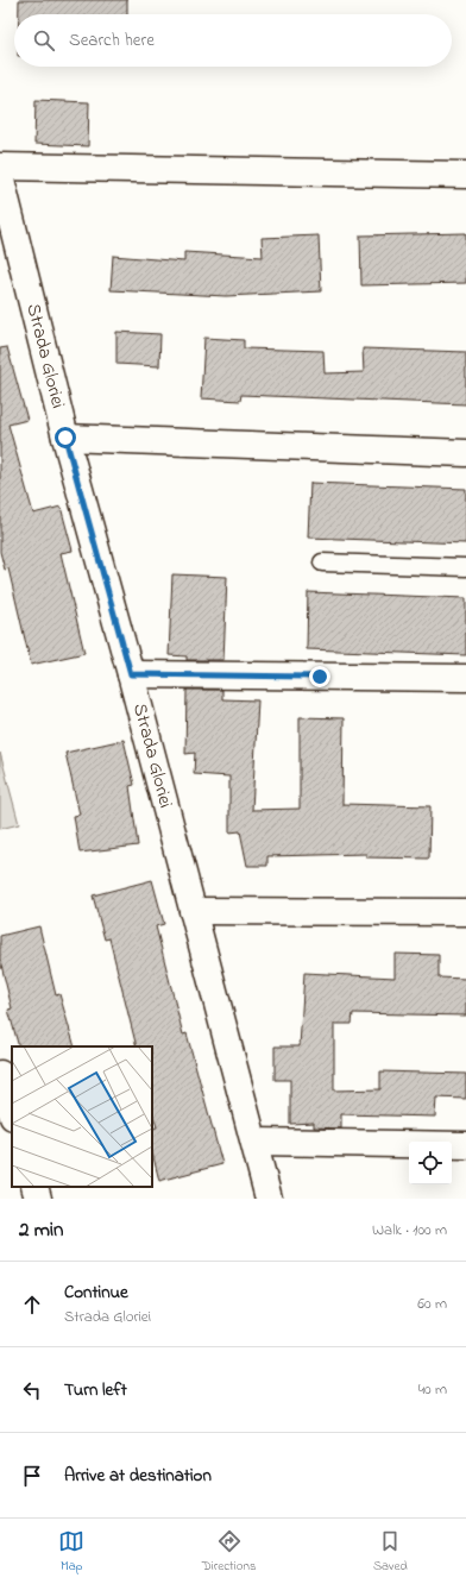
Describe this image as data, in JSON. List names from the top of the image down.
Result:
{
  "streets": {
    "street": ["Strada Gloriei"]
  },
  "page": {
    "search": "Search here",
    "heading": ["2 min", "Walk · 100 m"],
    "list": [
      ["Continue", "Strada Gloriei", "60 m"],
      ["Turn left", "40 m"],
      "Arrive at destination"
    ],
    "nav": ["Map", "Directions", "Saved"]
  }
}
